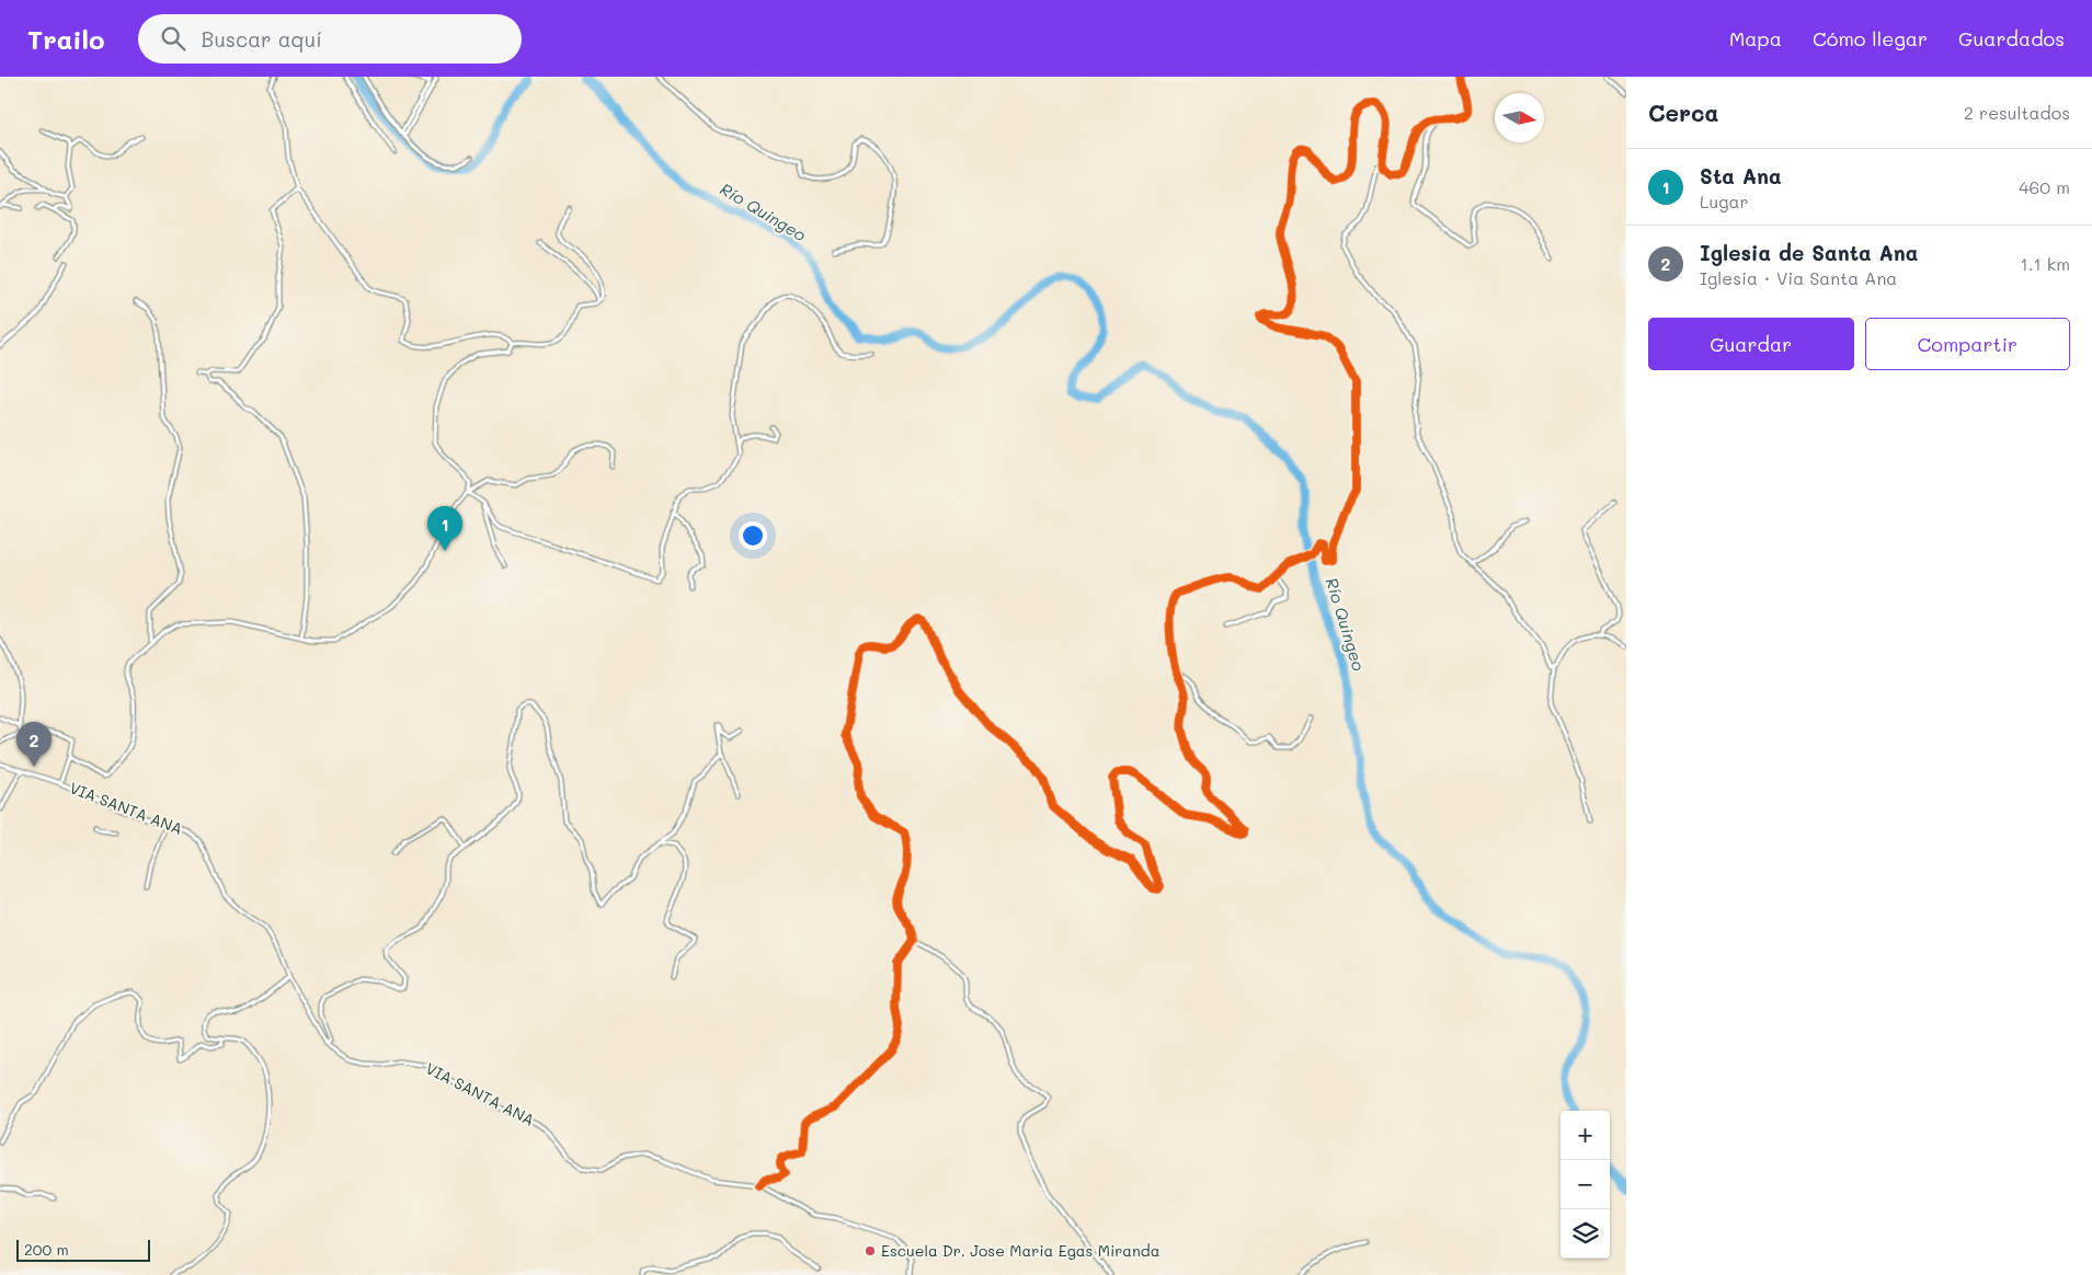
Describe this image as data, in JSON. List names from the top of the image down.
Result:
{
  "streets": {
    "street": ["VIA SANTA ANA"]
  },
  "water": ["Río Quingeo"],
  "places": ["Escuela Dr. Jose Maria Egas Miranda"],
  "scale_bar": "200 m",
  "north": "right",
  "page": {
    "header": "Trailo",
    "search": "Buscar aquí",
    "nav": ["Mapa", "Cómo llegar", "Guardados"],
    "heading": ["Cerca", "2 resultados"],
    "list": [
      {
        "mark": "1",
        "name": "Sta Ana",
        "note": "Lugar",
        "value": "460 m"
      },
      {
        "mark": "2",
        "name": "Iglesia de Santa Ana",
        "note": "Iglesia · Via Santa Ana",
        "value": "1.1 km"
      }
    ],
    "buttons": ["Guardar", "Compartir"],
    "pins": ["1", "2"],
    "map_buttons": ["+", "−"],
    "scale": "200 m"
  }
}
